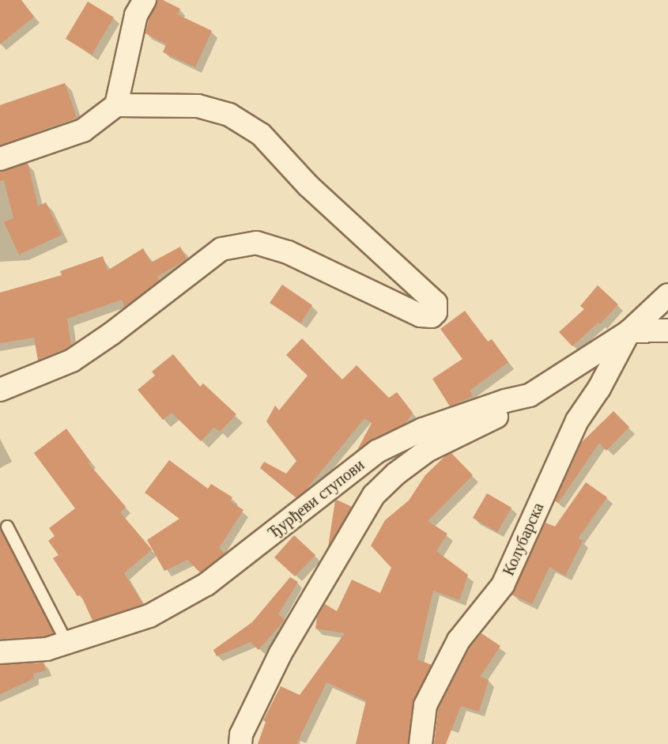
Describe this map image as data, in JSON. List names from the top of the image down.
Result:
{
  "streets": {
    "street": ["Ђурђеви ступови", "Колубарска"]
  },
  "crossings": [
    ["Ђурђеви ступови", "Колубарска"]
  ]
}
